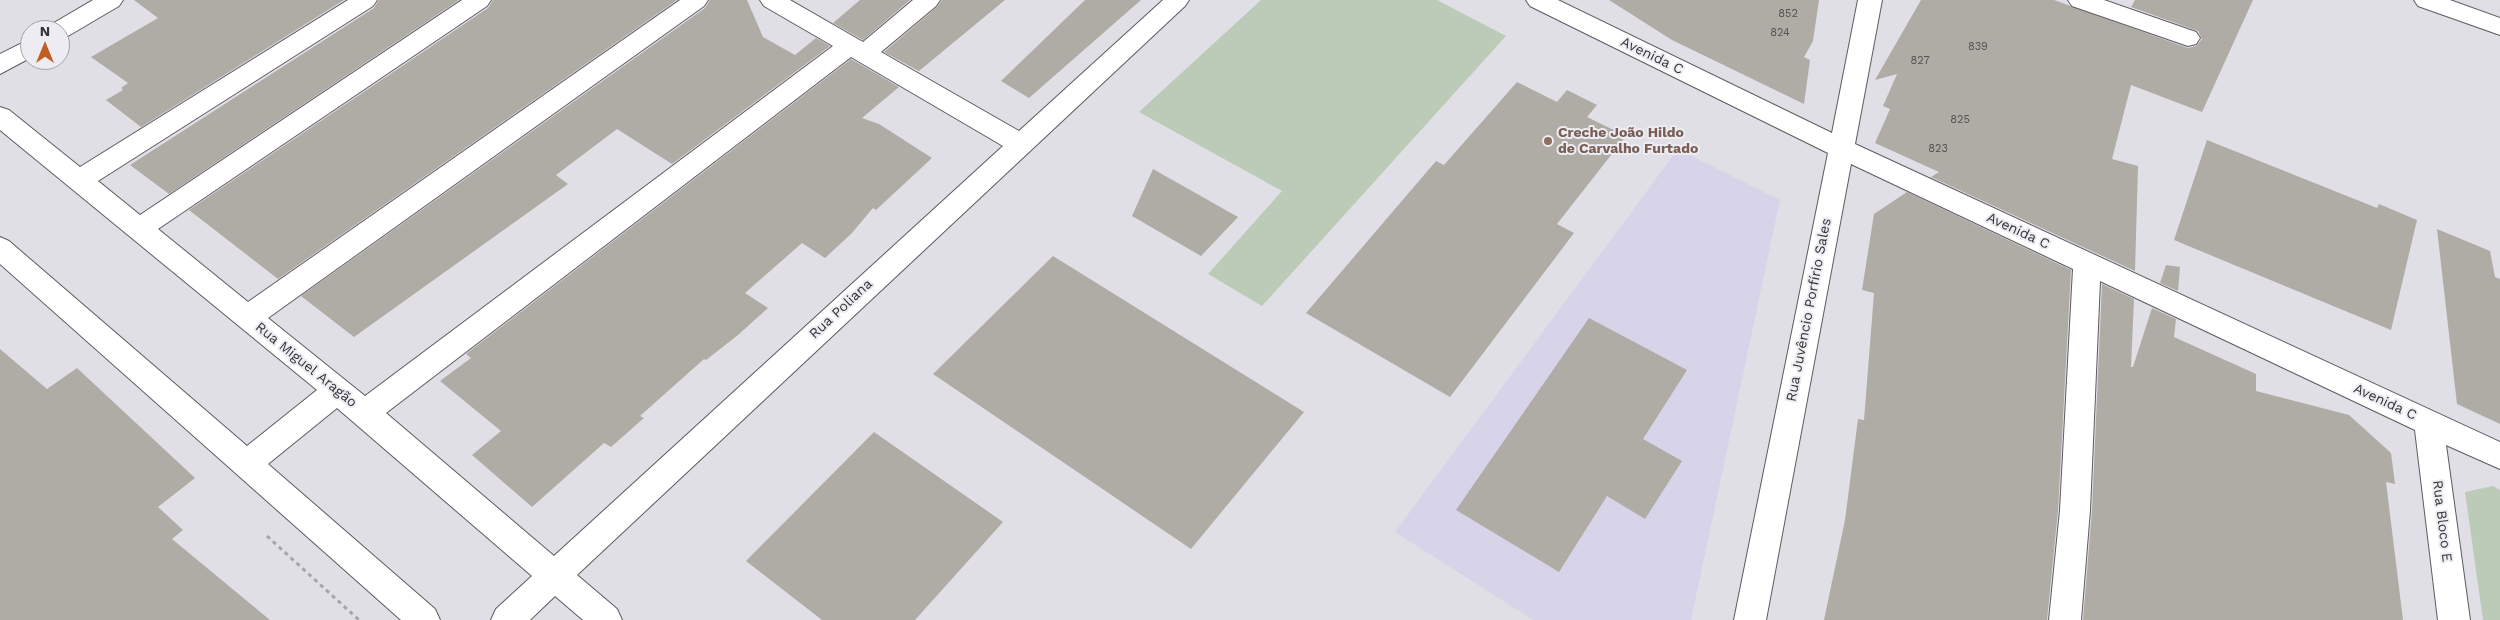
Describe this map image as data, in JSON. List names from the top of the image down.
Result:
{
  "streets": {
    "street": [
      "Avenida C",
      "Rua Poliana",
      "Rua Juvêncio Porfírio Sales",
      "Rua Miguel Aragão",
      "Rua Bloco E"
    ]
  },
  "crossings": [
    ["Avenida C", "Rua Juvêncio Porfírio Sales"],
    ["Avenida C", "Rua Bloco E"],
    ["Rua Poliana", "Rua Miguel Aragão"]
  ],
  "places": ["Creche João Hildo de Carvalho Furtado"],
  "house_numbers": [
    "852",
    "824",
    "839",
    "827",
    "825",
    "823"
  ],
  "north": "top"
}
